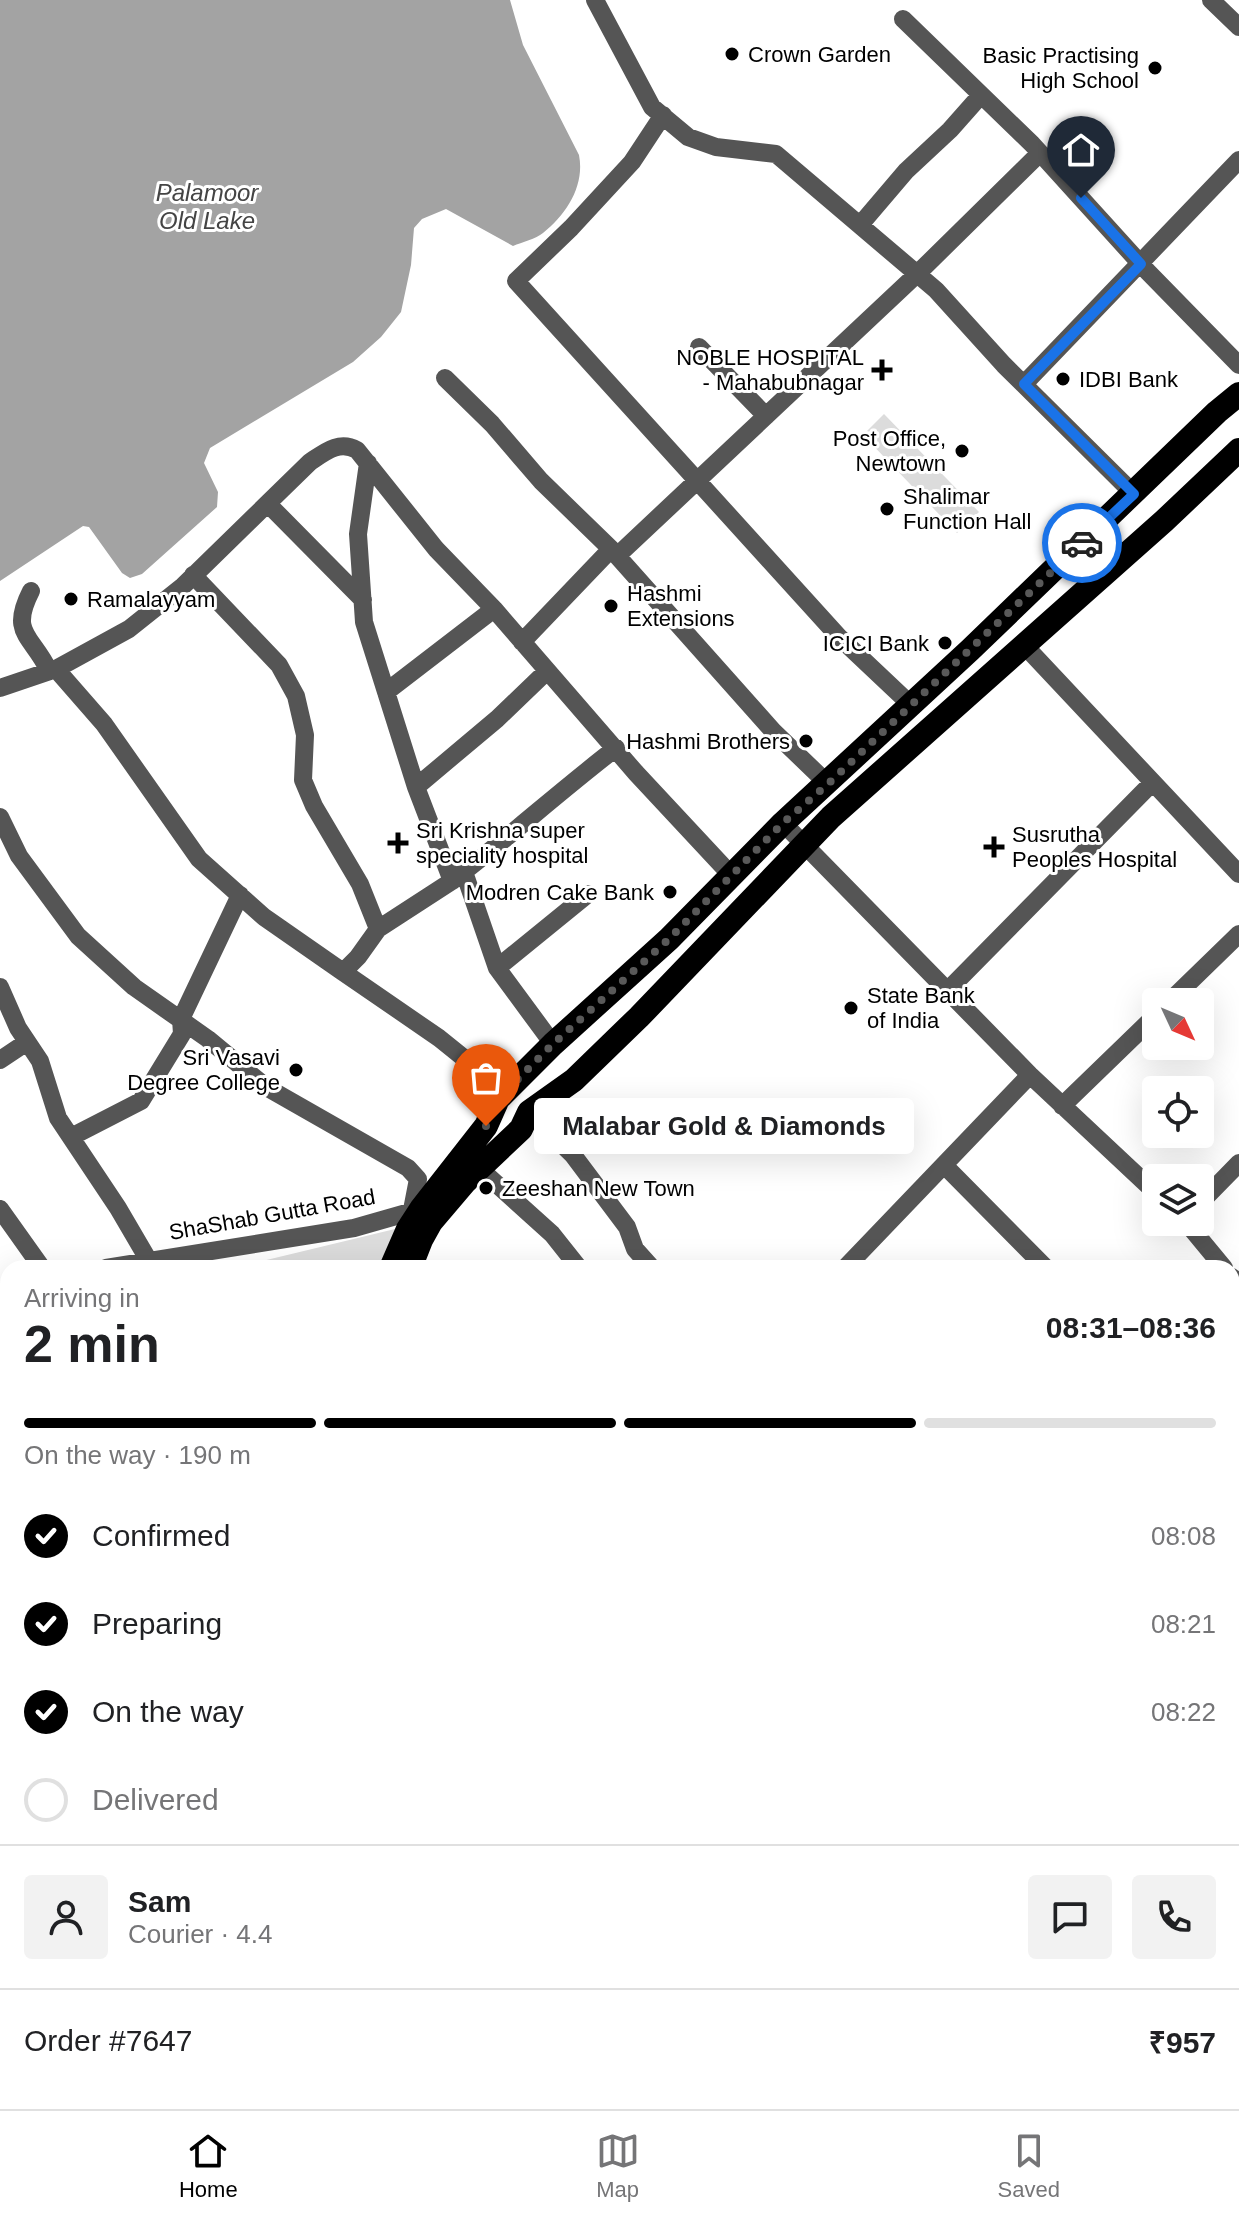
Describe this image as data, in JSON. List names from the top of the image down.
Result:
{
  "streets": {
    "street": ["ShaShab Gutta Road"]
  },
  "water": ["Palamoor Old Lake"],
  "places": {
    "other": [
      "Crown Garden",
      "Basic Practising High School",
      "IDBI Bank",
      "Post Office, Newtown",
      "Shalimar Function Hall",
      "Ramalayyam",
      "Hashmi Extensions",
      "ICICI Bank",
      "Hashmi Brothers",
      "Modren Cake Bank",
      "State Bank of India",
      "Sri Vasavi Degree College",
      "Malabar Gold & Diamonds",
      "Zeeshan New Town"
    ],
    "health": ["NOBLE HOSPITAL - Mahabubnagar", "Sri Krishna super speciality hospital", "Susrutha Peoples Hospital"]
  },
  "north": "bottom right",
  "page": {
    "bubble": "Malabar Gold & Diamonds",
    "heading": ["2 min", "Arriving in", "08:31–08:36"],
    "panel": [
      "Sam",
      "Courier · 4.4",
      "Order #7647",
      "₹957"
    ],
    "bar": "On the way · 190 m",
    "list": [
      ["Confirmed", "08:08"],
      ["Preparing", "08:21"],
      ["On the way", "08:22"],
      "Delivered"
    ],
    "tabs": ["Home", "Map", "Saved"]
  }
}
